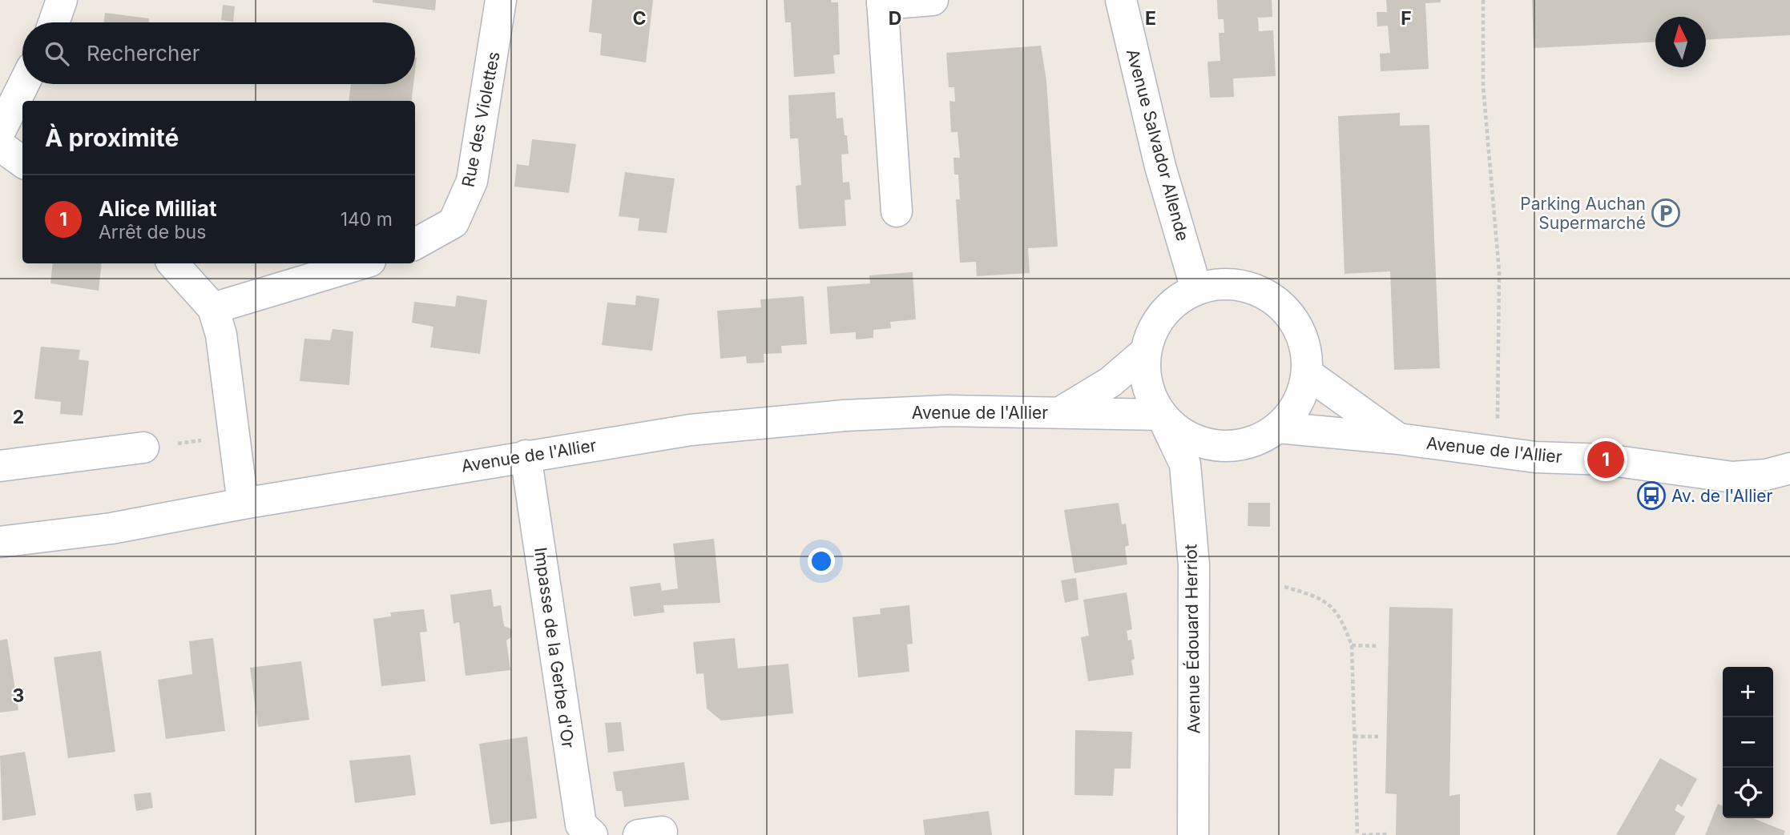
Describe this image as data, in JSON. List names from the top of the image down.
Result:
{
  "streets": {
    "street": [
      "Rue des Violettes",
      "Avenue Salvador Allende",
      "Avenue de l'Allier",
      "Avenue Édouard Herriot",
      "Impasse de la Gerbe d'Or"
    ]
  },
  "crossings": [
    ["Avenue Salvador Allende", "Avenue de l'Allier"],
    ["Avenue Salvador Allende", "Avenue Édouard Herriot"],
    ["Avenue de l'Allier", "Avenue Édouard Herriot"],
    ["Avenue de l'Allier", "Impasse de la Gerbe d'Or"]
  ],
  "places": {
    "parking": ["Parking Auchan Supermarché"],
    "bus stop": ["Av. de l'Allier"]
  },
  "north": "top",
  "page": {
    "search": "Rechercher",
    "heading": "À proximité",
    "list": [
      {
        "mark": "1",
        "name": "Alice Milliat",
        "note": "Arrêt de bus",
        "value": "140 m"
      }
    ],
    "pins": "1",
    "map_buttons": ["+", "−"]
  },
  "grid": {
    "columns": [
      "C",
      "D",
      "E",
      "F"
    ],
    "rows": ["2", "3"]
  }
}
